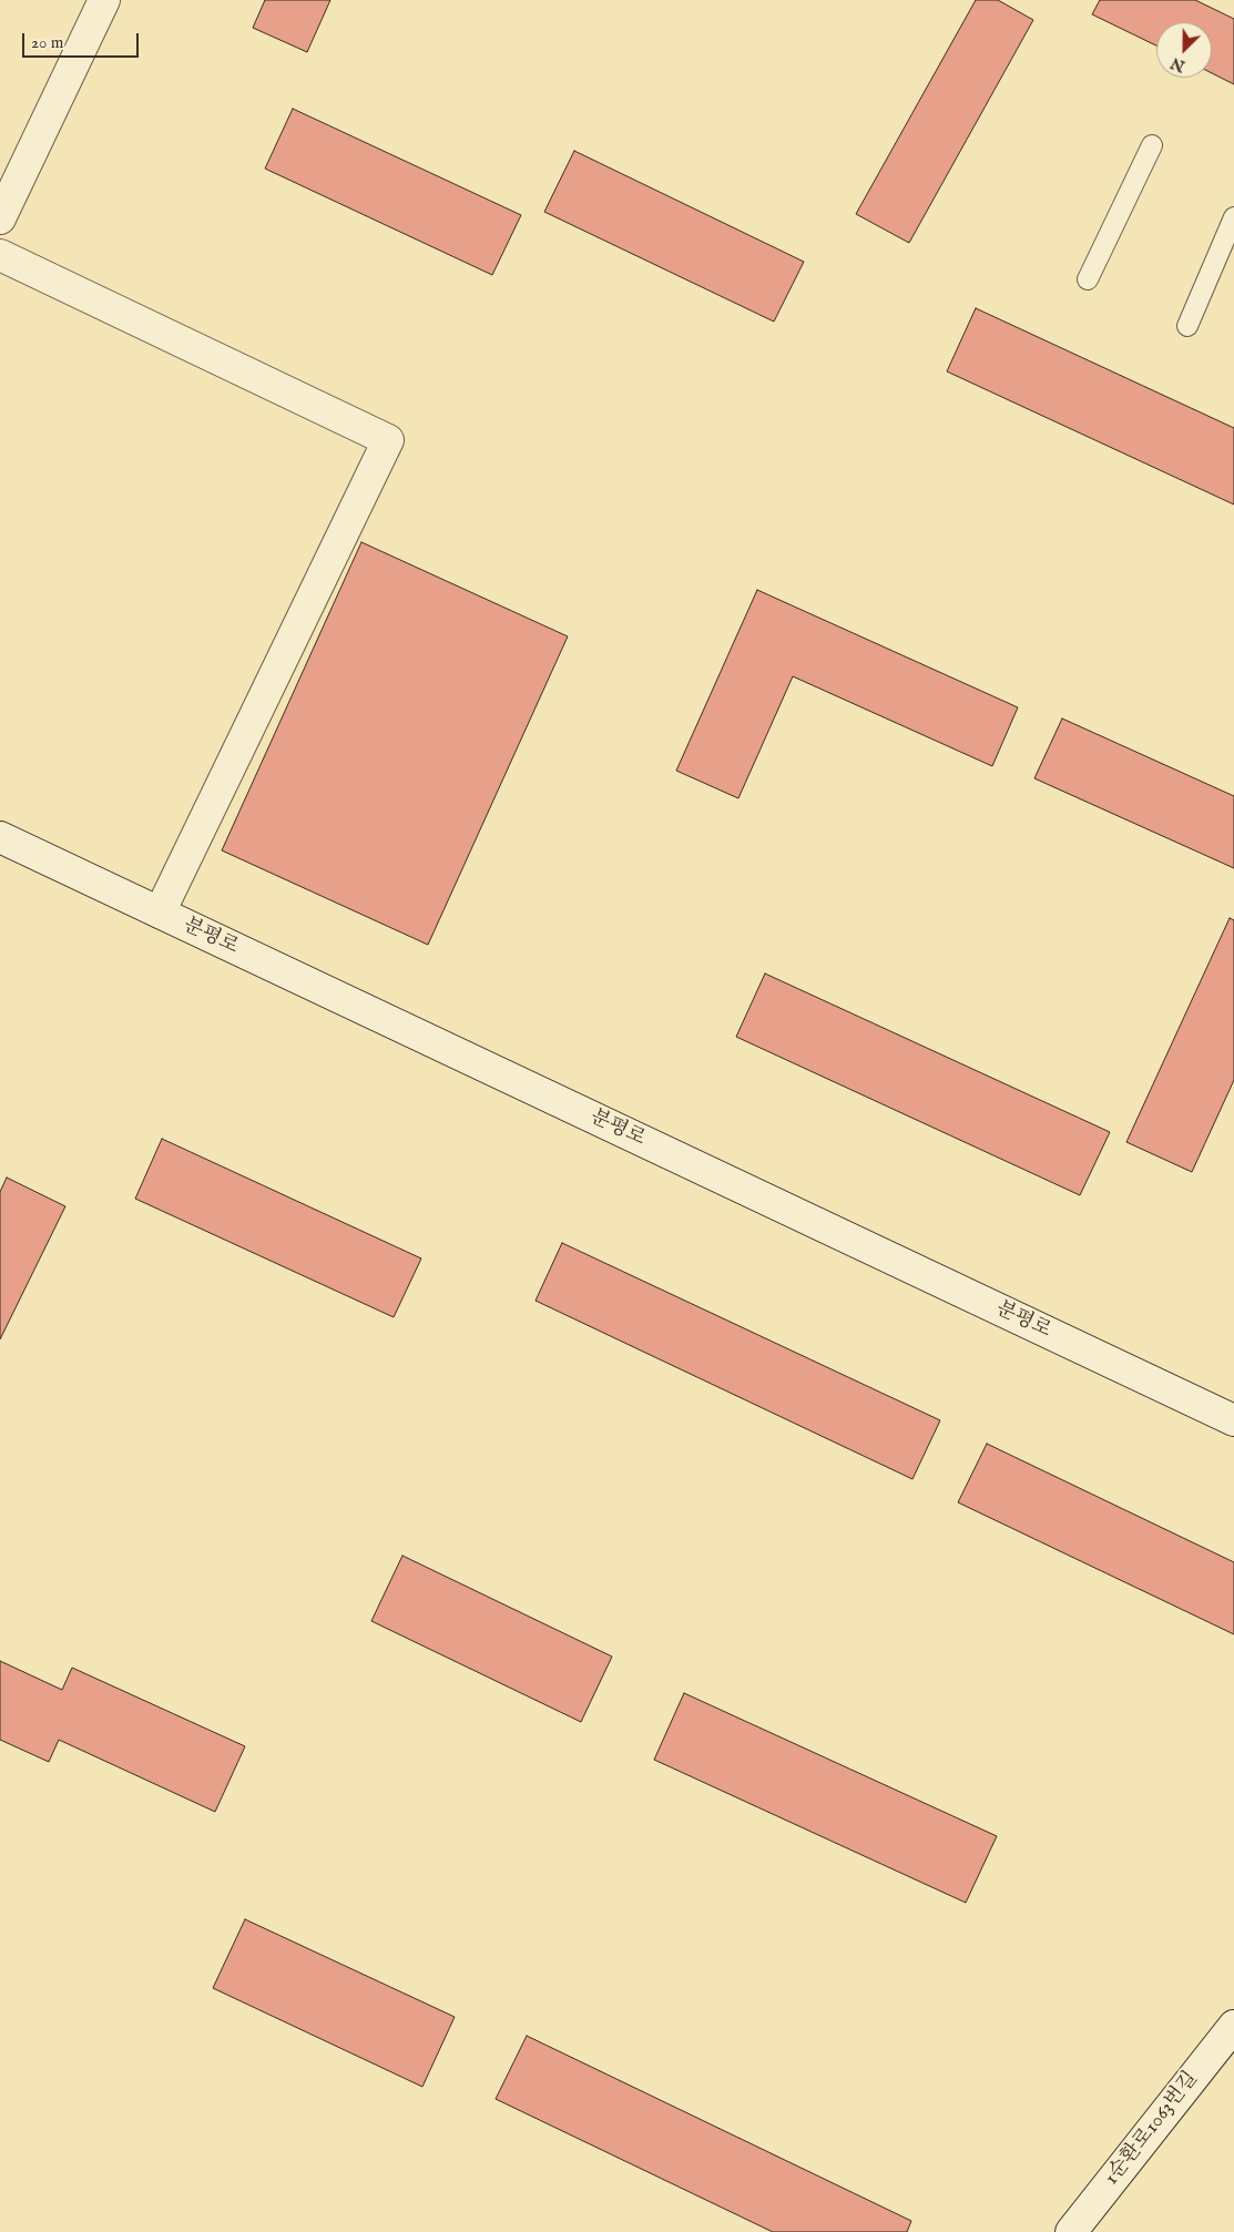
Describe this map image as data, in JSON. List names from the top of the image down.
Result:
{
  "streets": {
    "street": ["분평로", "1순환로1063번길"]
  },
  "scale_bar": "20 m",
  "north": "bottom left"
}
